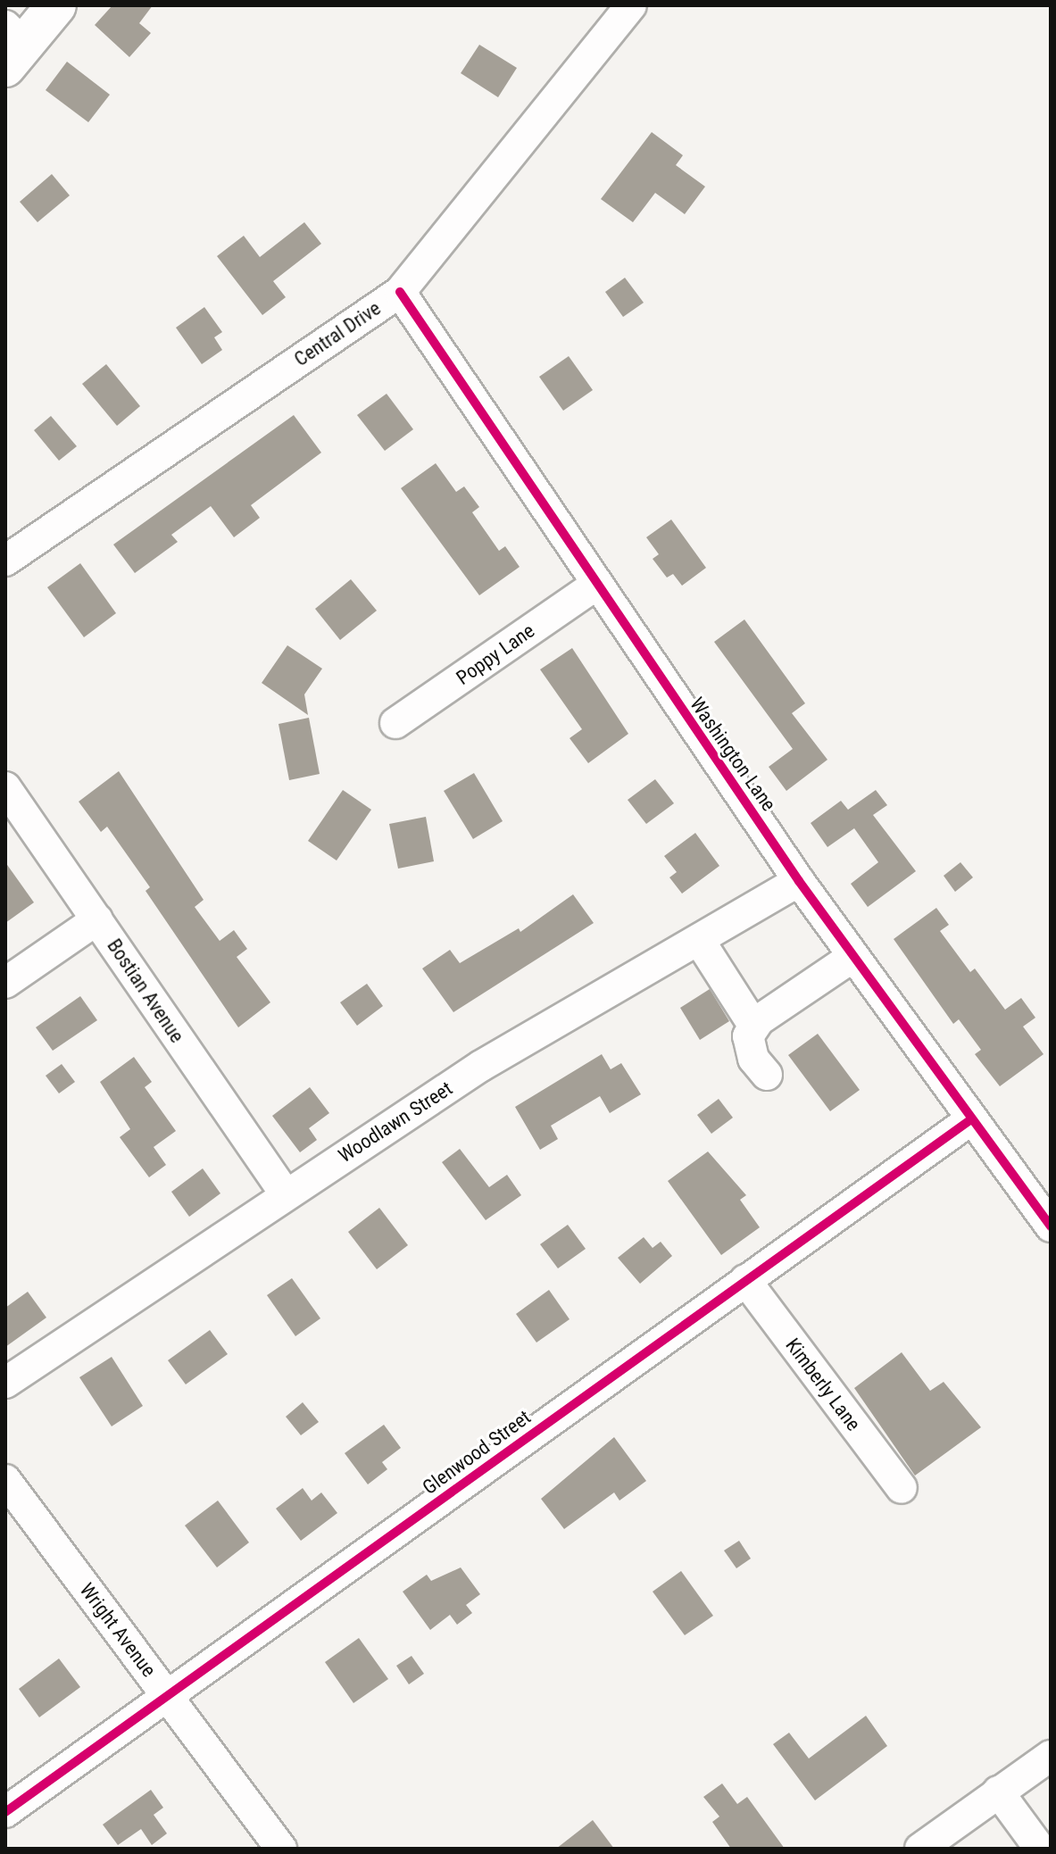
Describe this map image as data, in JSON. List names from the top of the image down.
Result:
{
  "streets": {
    "street": [
      "Central Drive",
      "Poppy Lane",
      "Washington Lane",
      "Bostian Avenue",
      "Woodlawn Street",
      "Kimberly Lane",
      "Glenwood Street",
      "Wright Avenue"
    ]
  },
  "crossings": [
    ["Central Drive", "Washington Lane"],
    ["Poppy Lane", "Washington Lane"],
    ["Washington Lane", "Woodlawn Street"],
    ["Washington Lane", "Glenwood Street"],
    ["Bostian Avenue", "Woodlawn Street"],
    ["Kimberly Lane", "Glenwood Street"],
    ["Glenwood Street", "Wright Avenue"]
  ]
}
